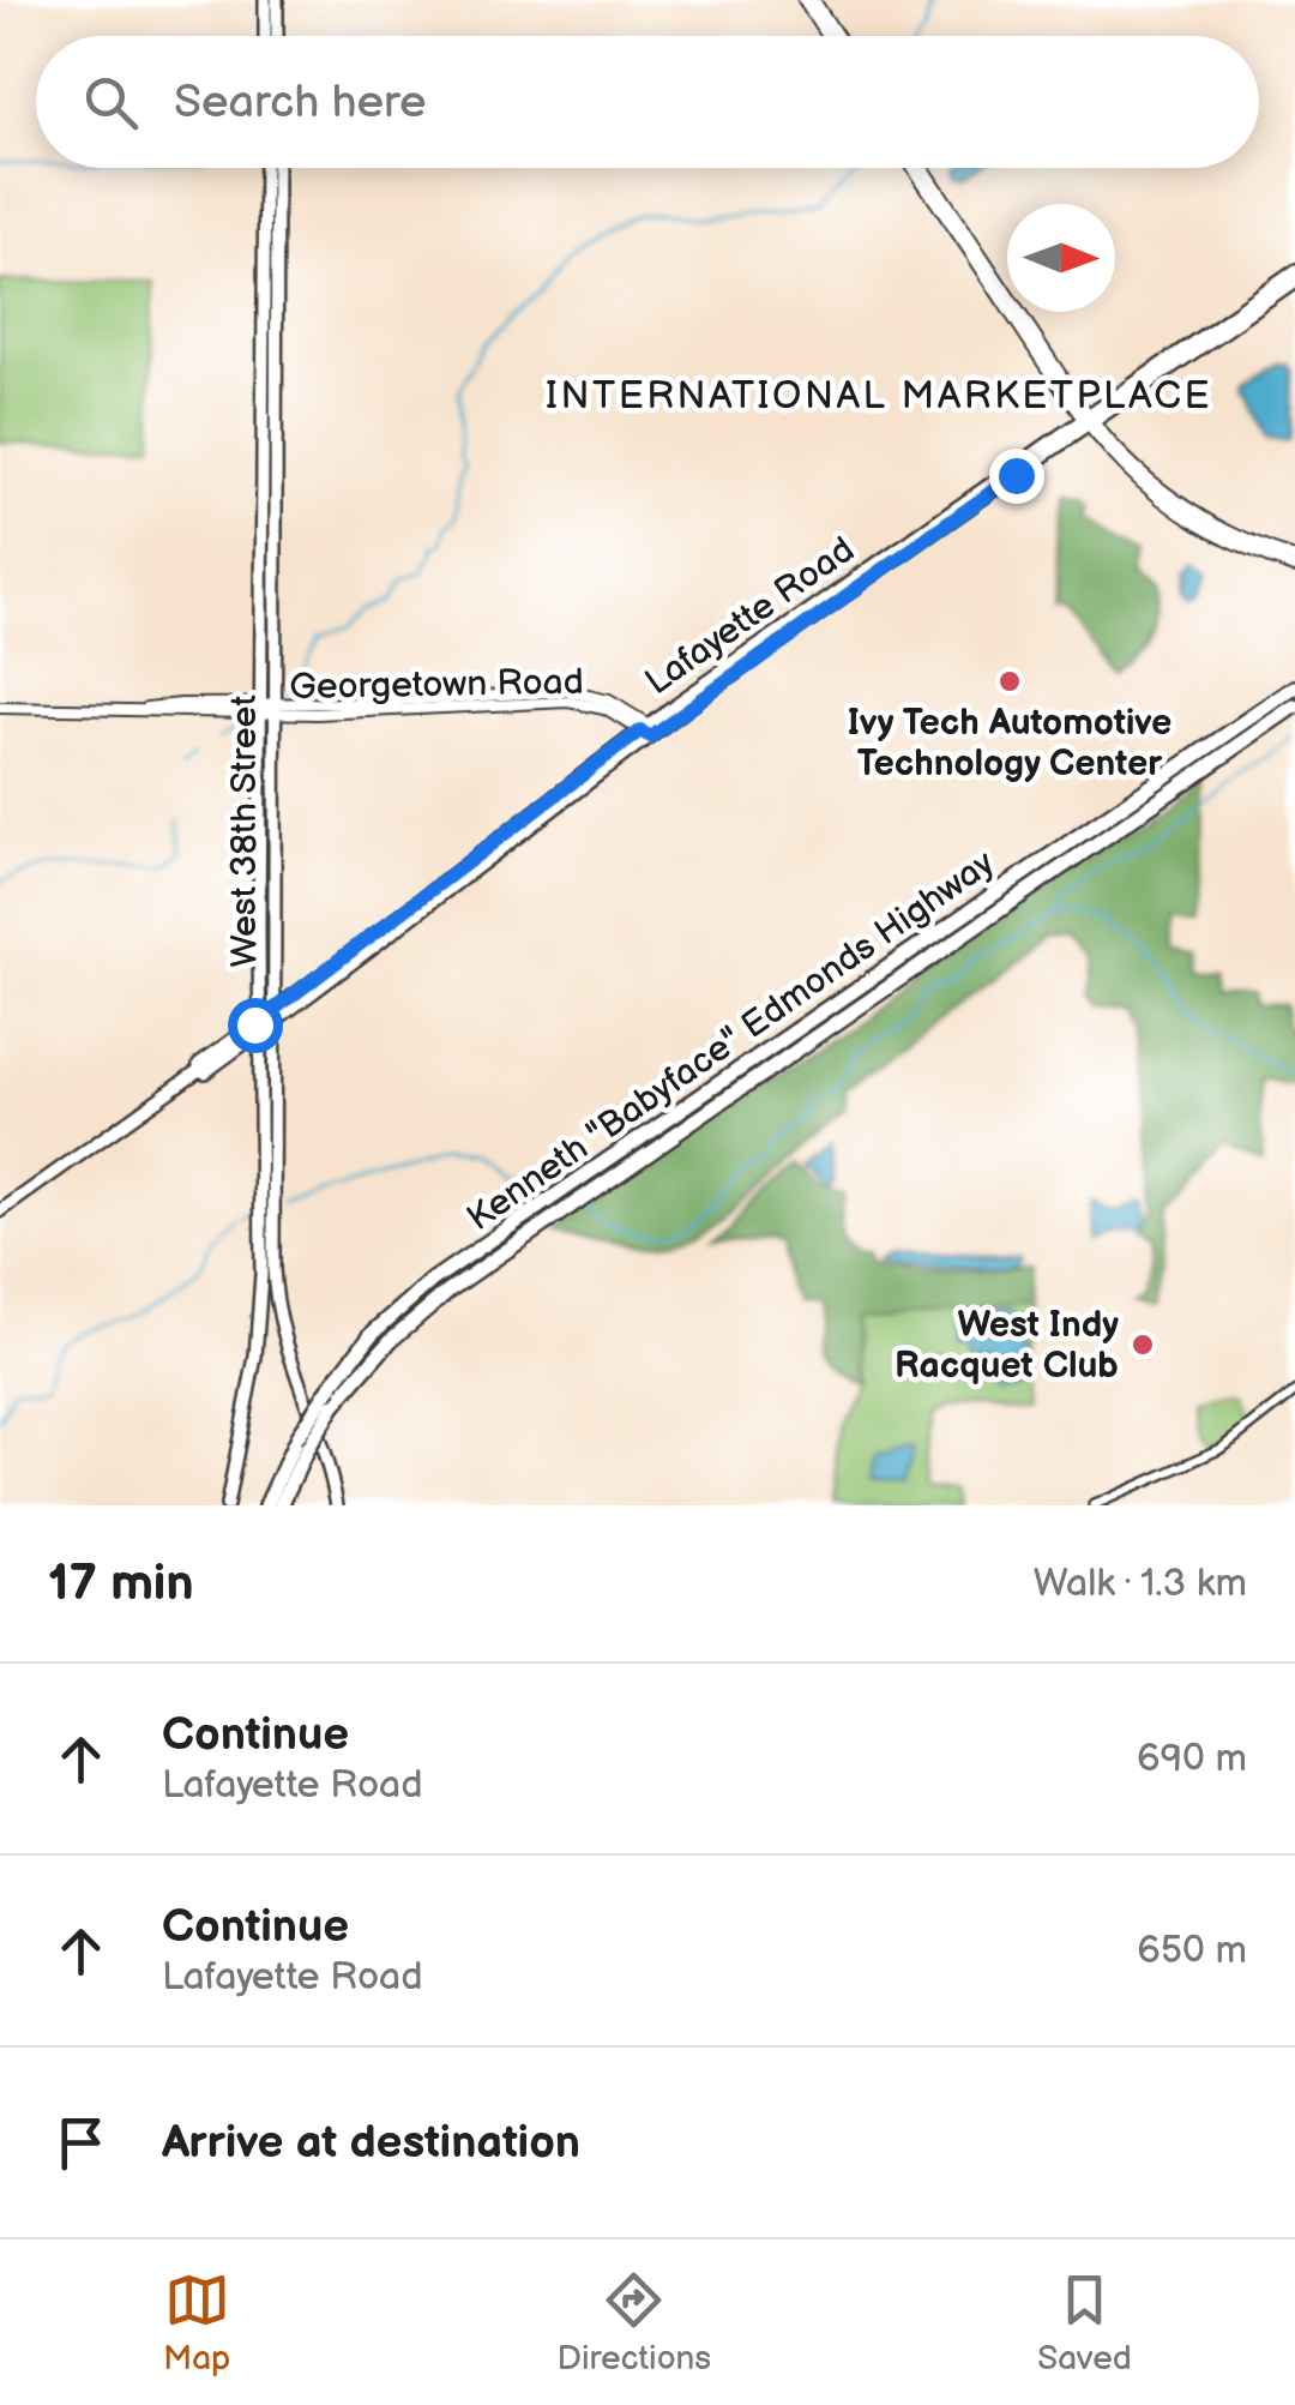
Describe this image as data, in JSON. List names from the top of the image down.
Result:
{
  "streets": {
    "highway": ["Kenneth \"Babyface\" Edmonds Highway"],
    "main road": ["Lafayette Road", "Georgetown Road", "West 38th Street"]
  },
  "crossings": [
    ["Lafayette Road", "Georgetown Road"],
    ["Lafayette Road", "West 38th Street"],
    ["Georgetown Road", "West 38th Street"]
  ],
  "districts": ["INTERNATIONAL MARKETPLACE"],
  "places": ["Ivy Tech Automotive Technology Center", "West Indy Racquet Club"],
  "north": "right",
  "page": {
    "search": "Search here",
    "heading": ["17 min", "Walk · 1.3 km"],
    "list": [
      ["Continue", "Lafayette Road", "690 m"],
      ["Continue", "Lafayette Road", "650 m"],
      "Arrive at destination"
    ],
    "nav": ["Map", "Directions", "Saved"]
  }
}
